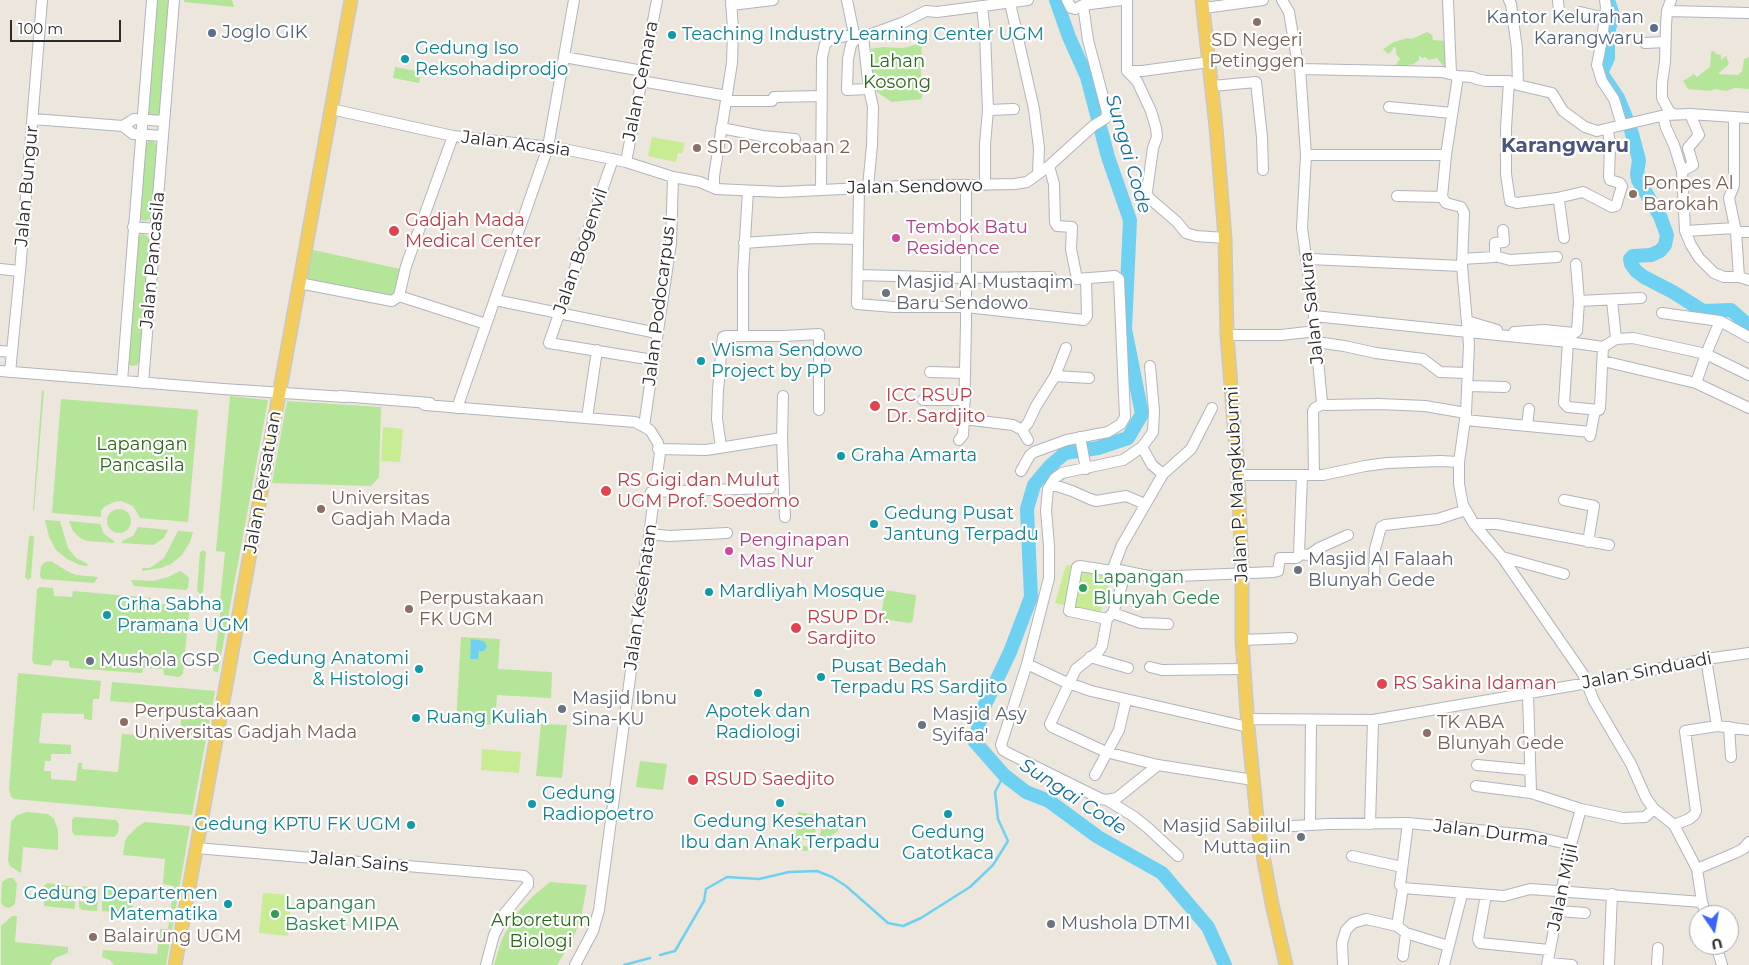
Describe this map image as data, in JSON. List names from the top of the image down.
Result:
{
  "streets": {
    "main road": ["Jalan Persatuan", "Jalan P. Mangkubumi"],
    "street": [
      "Jalan Cemara",
      "Jalan Acasia",
      "Jalan Bungur",
      "Jalan Sendowo",
      "Jalan Bogenvil",
      "Jalan Pancasila",
      "Jalan Podocarpus I",
      "Jalan Sakura",
      "Jalan Kesehatan",
      "Jalan Sinduadi",
      "Jalan Durma",
      "Jalan Sains",
      "Jalan Mijil"
    ]
  },
  "crossings": [
    ["Jalan Cemara", "Jalan Acasia"],
    ["Jalan Acasia", "Jalan Sendowo"],
    ["Jalan Acasia", "Jalan Bogenvil"],
    ["Jalan Acasia", "Jalan Podocarpus I"],
    ["Jalan Acasia", "Jalan Persatuan"],
    ["Jalan Persatuan", "Jalan Sains"],
    ["Jalan P. Mangkubumi", "Jalan Sinduadi"],
    ["Jalan P. Mangkubumi", "Jalan Durma"],
    ["Jalan Durma", "Jalan Mijil"]
  ],
  "districts": ["Karangwaru"],
  "water": ["Sungai Code"],
  "parks": ["Lahan Kosong", "Lapangan Pancasila", "Arboretum Biologi"],
  "places": [
    "SD Negeri Petinggen",
    "Kantor Kelurahan Karangwaru",
    "Joglo GIK",
    "Teaching Industry Learning Center UGM",
    "Gedung Iso Reksohadiprodjo",
    "SD Percobaan 2",
    "Ponpes Al Barokah",
    "Gadjah Mada Medical Center",
    "Tembok Batu Residence",
    "Masjid Al Mustaqim Baru Sendowo",
    "Wisma Sendowo Project by PP",
    "ICC RSUP Dr. Sardjito",
    "Graha Amarta",
    "RS Gigi dan Mulut UGM Prof. Soedomo",
    "Universitas Gadjah Mada",
    "Gedung Pusat Jantung Terpadu",
    "Penginapan Mas Nur",
    "Masjid Al Falaah Blunyah Gede",
    "Lapangan Blunyah Gede",
    "Mardliyah Mosque",
    "Perpustakaan FK UGM",
    "Grha Sabha Pramana UGM",
    "RSUP Dr. Sardjito",
    "Mushola GSP",
    "Gedung Anatomi & Histologi",
    "Pusat Bedah Terpadu RS Sardjito",
    "RS Sakina Idaman",
    "Apotek dan Radiologi",
    "Masjid Ibnu Sina-KU",
    "Ruang Kuliah",
    "Perpustakaan Universitas Gadjah Mada",
    "Masjid Asy Syifaa'",
    "TK ABA Blunyah Gede",
    "RSUD Saedjito",
    "Gedung Kesehatan Ibu dan Anak Terpadu",
    "Gedung Radiopoetro",
    "Gedung Gatotkaca",
    "Gedung KPTU FK UGM",
    "Masjid Sabiilul Muttaqiin",
    "Gedung Departemen Matematika",
    "Lapangan Basket MIPA",
    "Mushola DTMI",
    "Balairung UGM"
  ],
  "scale_bar": "100 m",
  "north": "bottom"
}
